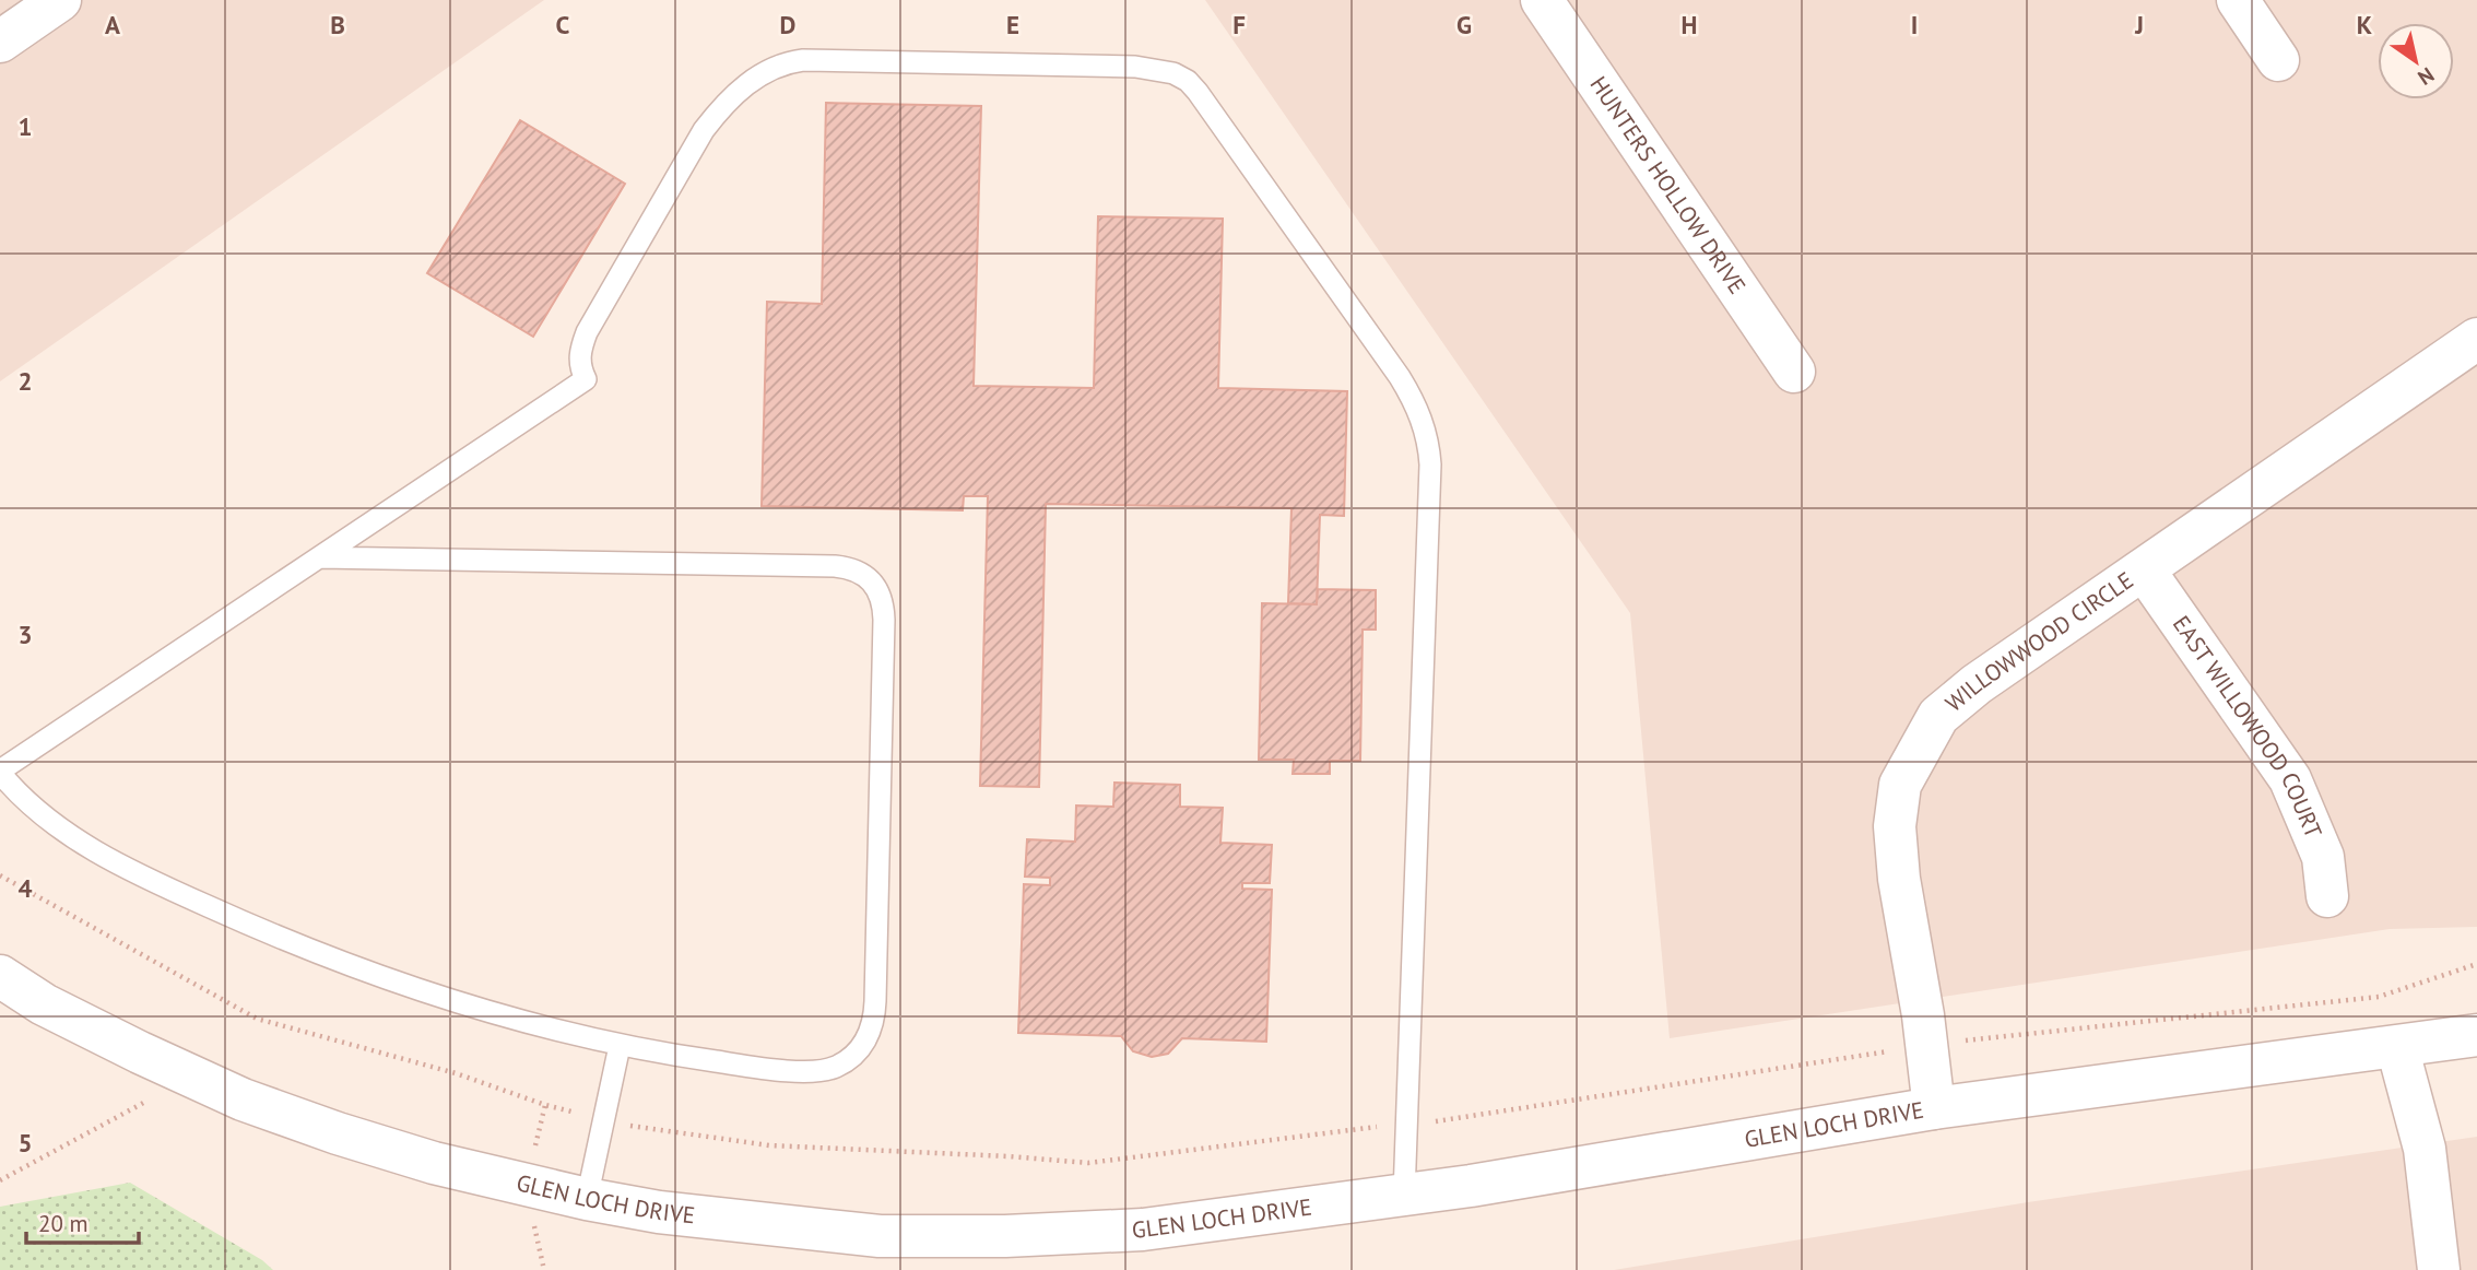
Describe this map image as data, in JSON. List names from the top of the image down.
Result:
{
  "streets": {
    "street": [
      "HUNTERS HOLLOW DRIVE",
      "WILLOWWOOD CIRCLE",
      "EAST WILLOWOOD COURT",
      "GLEN LOCH DRIVE"
    ]
  },
  "crossings": [
    ["WILLOWWOOD CIRCLE", "EAST WILLOWOOD COURT"],
    ["WILLOWWOOD CIRCLE", "GLEN LOCH DRIVE"]
  ],
  "scale_bar": "20 m",
  "north": "bottom right",
  "grid": {
    "columns": [
      "A",
      "B",
      "C",
      "D",
      "E",
      "F",
      "G",
      "H",
      "I",
      "J",
      "K"
    ],
    "rows": [
      "1",
      "2",
      "3",
      "4",
      "5"
    ]
  }
}
